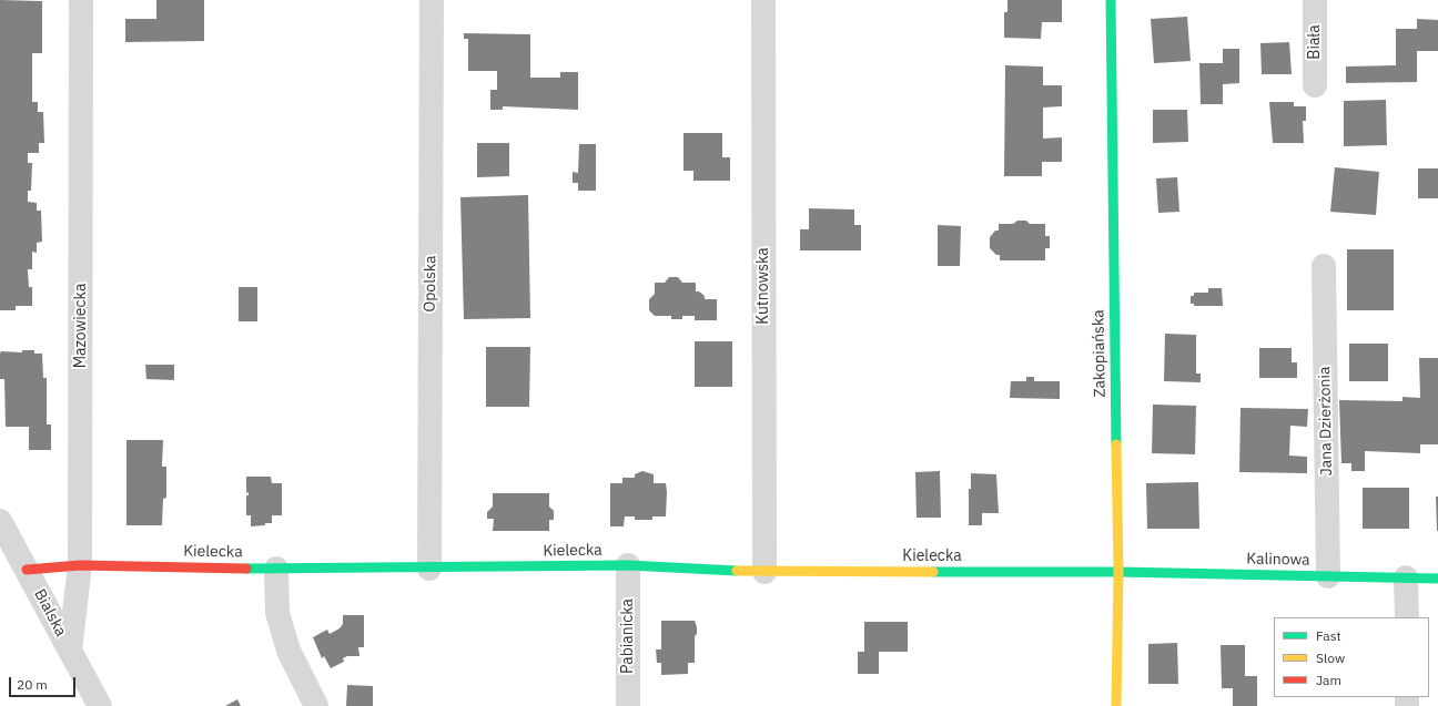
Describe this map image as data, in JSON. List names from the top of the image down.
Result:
{
  "streets": {
    "street": [
      "Biała",
      "Opolska",
      "Kutnowska",
      "Mazowiecka",
      "Zakopiańska",
      "Jana Dzierżonia",
      "Kielecka",
      "Kalinowa",
      "Bialska",
      "Pabianicka"
    ]
  },
  "crossings": [
    ["Opolska", "Kielecka"],
    ["Kutnowska", "Kielecka"],
    ["Mazowiecka", "Kielecka"],
    ["Mazowiecka", "Bialska"],
    ["Zakopiańska", "Kielecka"],
    ["Zakopiańska", "Kalinowa"],
    ["Jana Dzierżonia", "Kalinowa"],
    ["Kielecka", "Kalinowa"],
    ["Kielecka", "Bialska"],
    ["Kielecka", "Pabianicka"]
  ],
  "legend": ["Fast", "Slow", "Jam"],
  "scale_bar": "20 m"
}
